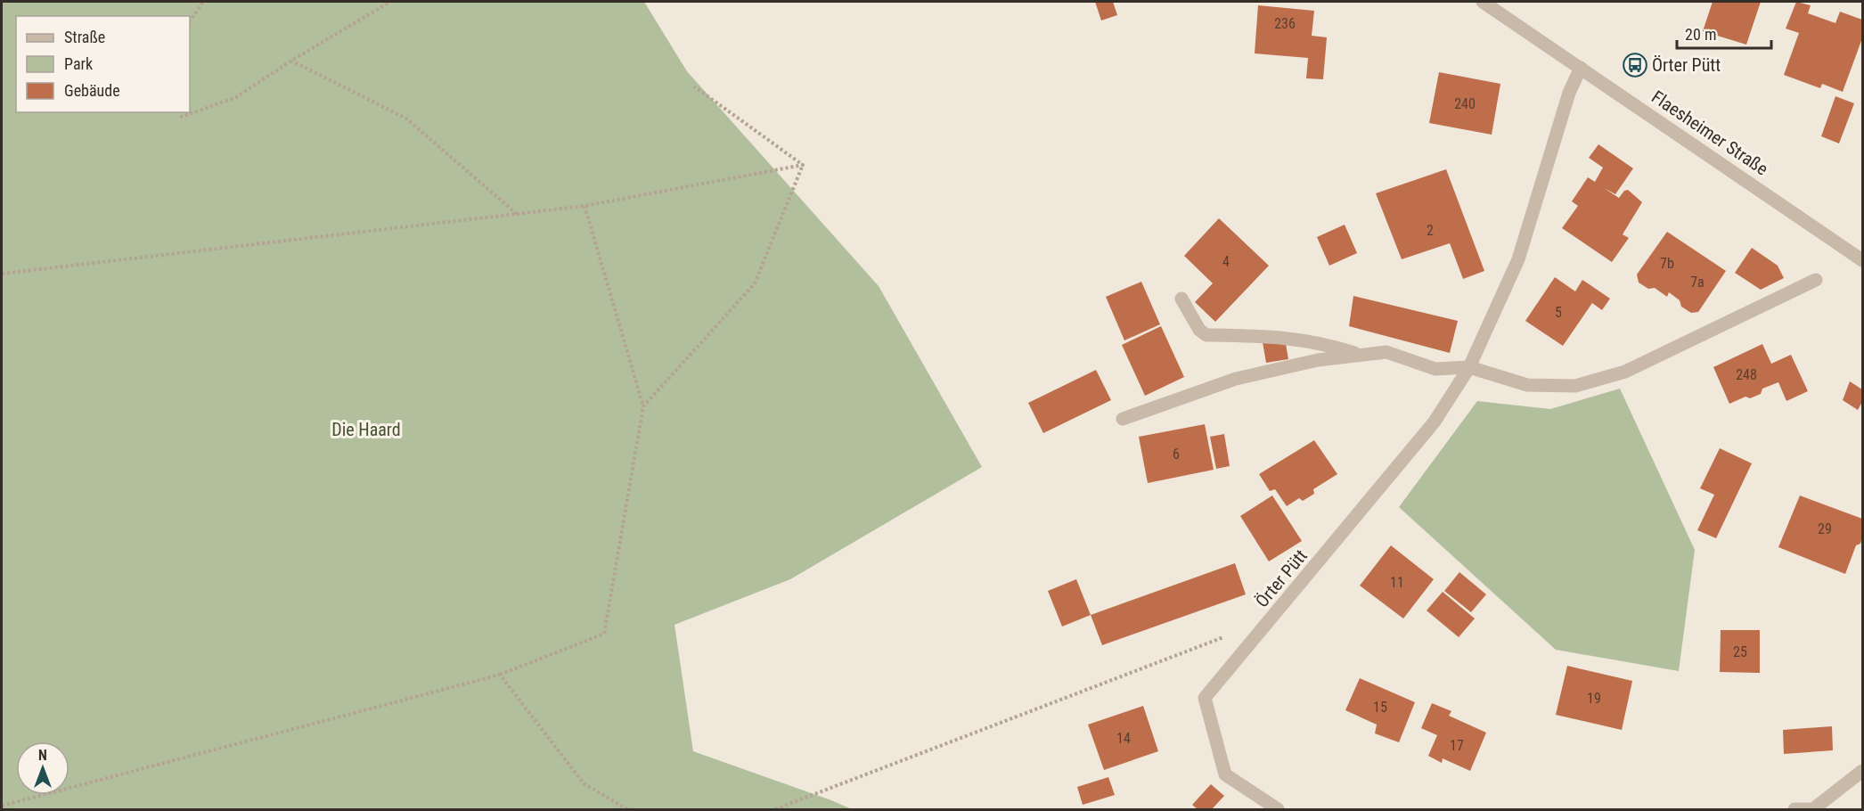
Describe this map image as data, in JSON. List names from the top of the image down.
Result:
{
  "streets": {
    "street": ["Flaesheimer Straße", "Örter Pütt"]
  },
  "crossings": [
    ["Flaesheimer Straße", "Örter Pütt"]
  ],
  "parks": ["Die Haard"],
  "places": {
    "bus stop": ["Örter Pütt"]
  },
  "house_numbers": [
    "236",
    "240",
    "2",
    "4",
    "7b",
    "7a",
    "5",
    "248",
    "6",
    "29",
    "11",
    "25",
    "19",
    "15",
    "14",
    "17"
  ],
  "legend": ["Straße", "Park", "Gebäude"],
  "scale_bar": "20 m",
  "north": "top"
}
